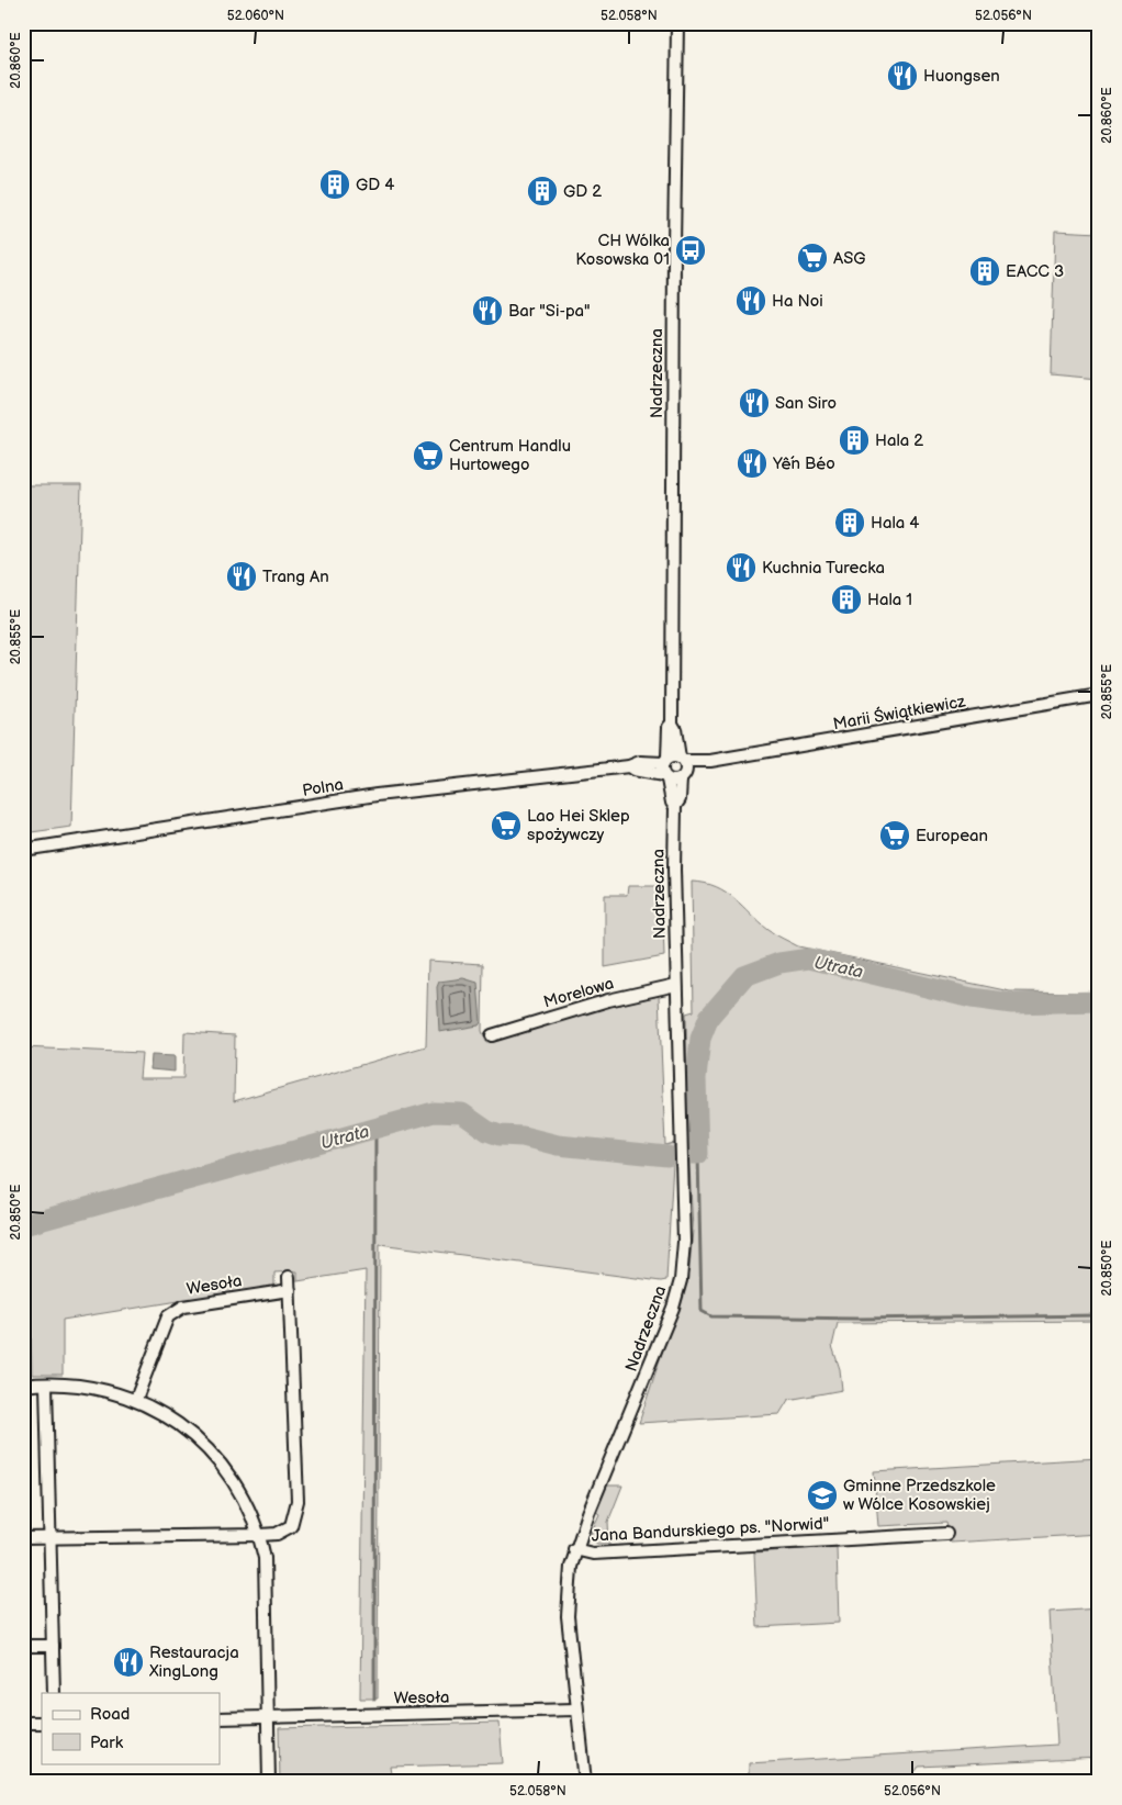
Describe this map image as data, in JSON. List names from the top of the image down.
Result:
{
  "streets": {
    "street": [
      "Nadrzeczna",
      "Marii Świątkiewicz",
      "Polna",
      "Morelowa",
      "Wesoła",
      "Jana Bandurskiego ps. \"Norwid\""
    ]
  },
  "crossings": [
    ["Nadrzeczna", "Marii Świątkiewicz"],
    ["Nadrzeczna", "Polna"],
    ["Nadrzeczna", "Morelowa"],
    ["Nadrzeczna", "Wesoła"],
    ["Nadrzeczna", "Jana Bandurskiego ps. \"Norwid\""]
  ],
  "water": ["Utrata"],
  "places": {
    "restaurant": [
      "Huongsen",
      "Ha Noi",
      "Bar \"Si-pa\"",
      "San Siro",
      "Yến Béo",
      "Kuchnia Turecka",
      "Trang An",
      "Restauracja XingLong"
    ],
    "building": [
      "GD 4",
      "GD 2",
      "EACC 3",
      "Hala 2",
      "Hala 4",
      "Hala 1"
    ],
    "bus stop": ["CH Wólka Kosowska 01"],
    "supermarket": [
      "ASG",
      "Centrum Handlu Hurtowego",
      "Lao Hei Sklep spożywczy",
      "European"
    ],
    "school or university": ["Gminne Przedszkole w Wólce Kosowskiej"]
  },
  "legend": ["Road", "Park"],
  "coordinates": [
    "52.060°N",
    "52.058°N",
    "52.056°N",
    "20.860°E",
    "20.855°E",
    "20.850°E"
  ]
}
